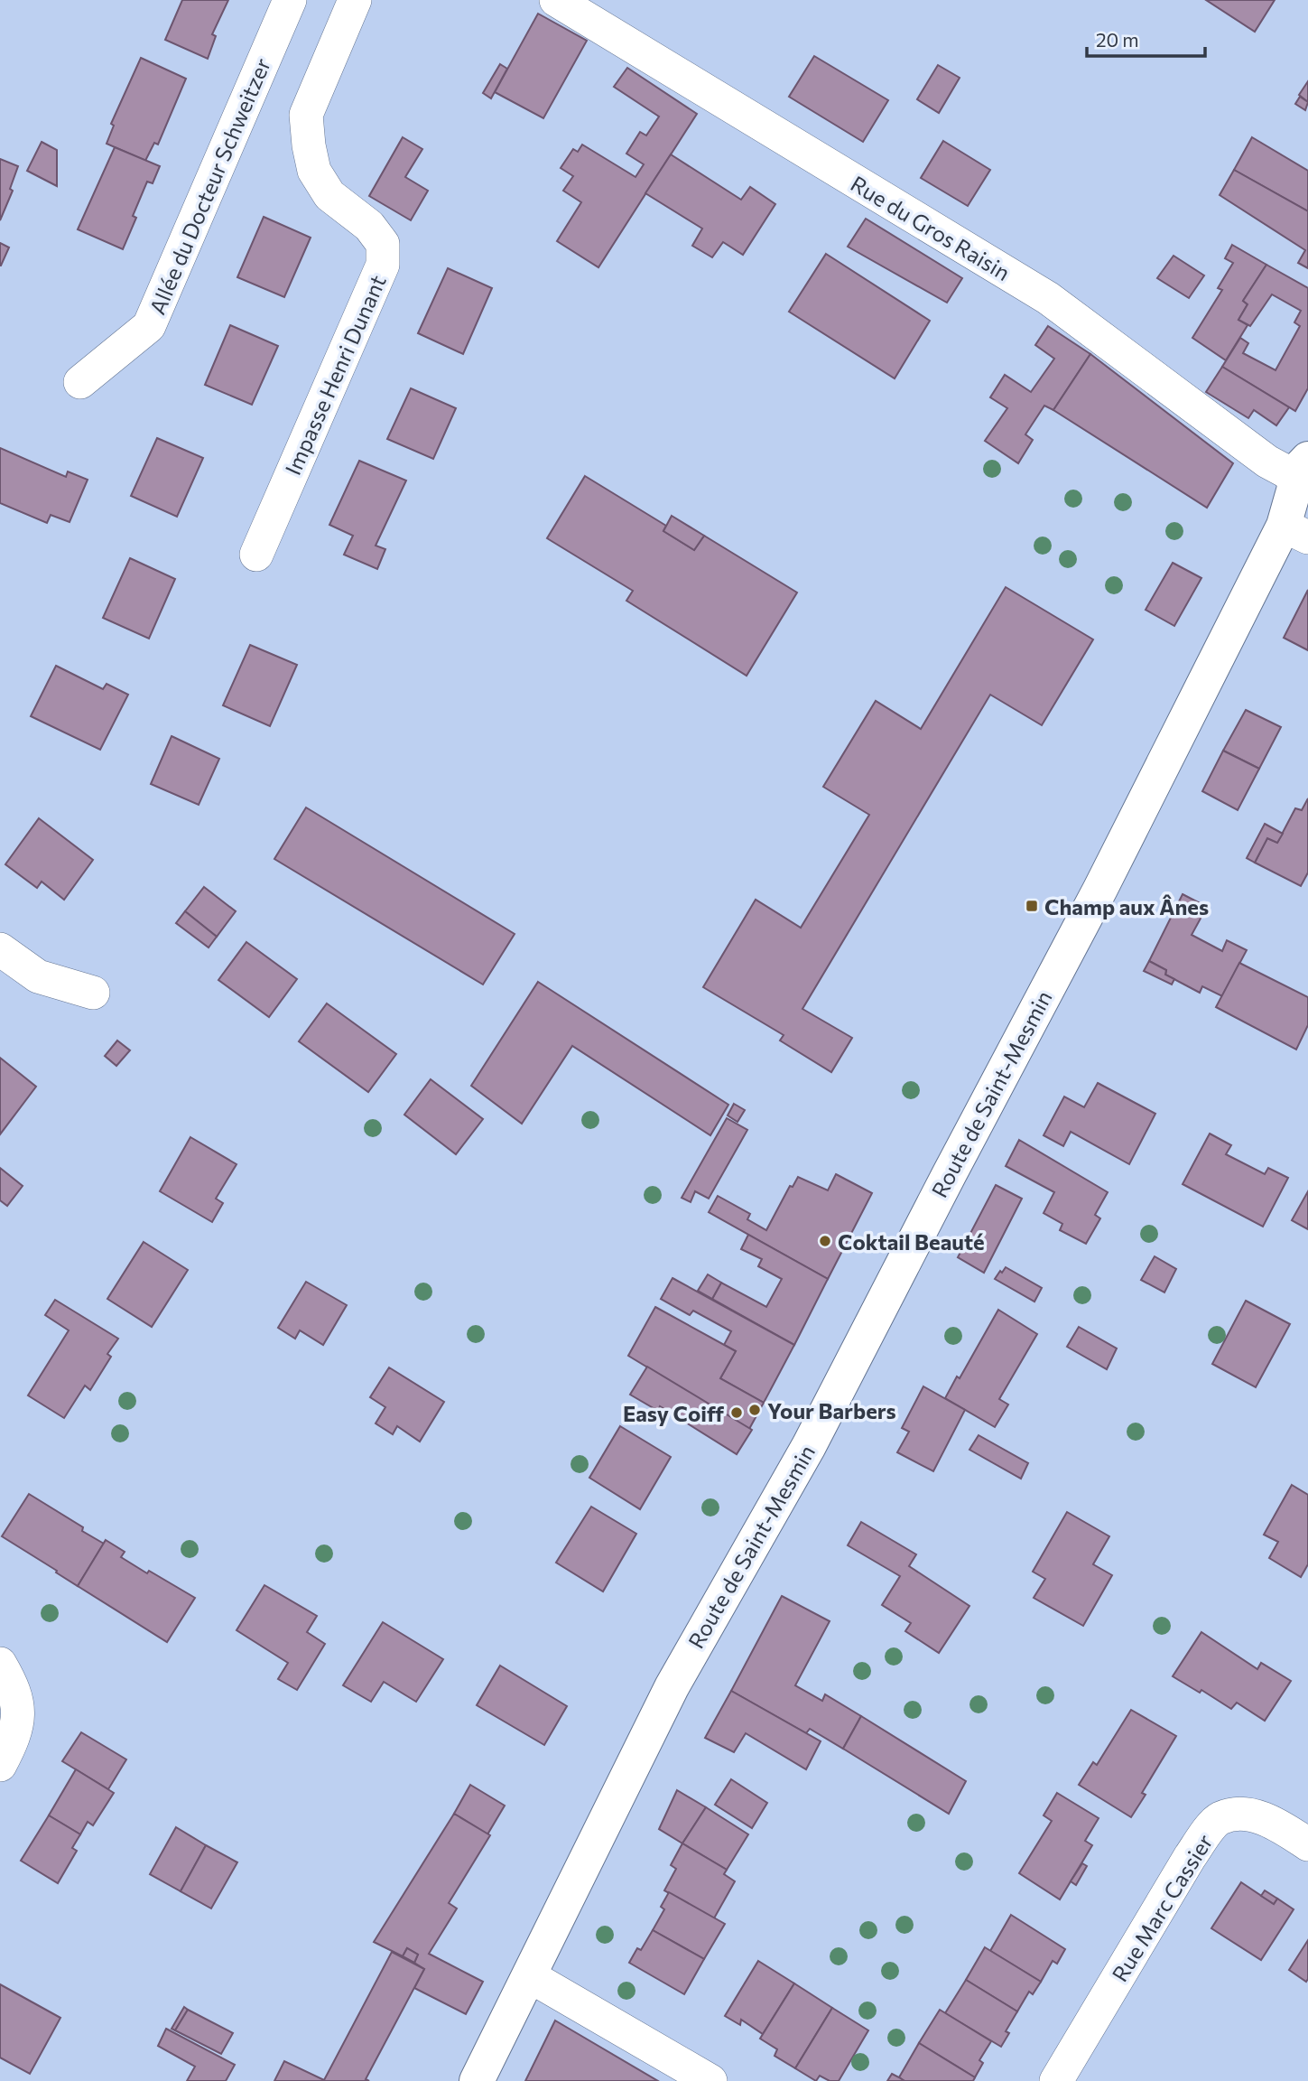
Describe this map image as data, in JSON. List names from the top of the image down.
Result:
{
  "streets": {
    "main road": ["Route de Saint-Mesmin"],
    "street": [
      "Allée du Docteur Schweitzer",
      "Rue du Gros Raisin",
      "Impasse Henri Dunant",
      "Rue Marc Cassier"
    ]
  },
  "crossings": [
    ["Rue du Gros Raisin", "Route de Saint-Mesmin"]
  ],
  "places": {
    "transit": ["Champ aux Ânes"],
    "other": ["Coktail Beauté", "Your Barbers", "Easy Coiff"]
  },
  "scale_bar": "20 m"
}
